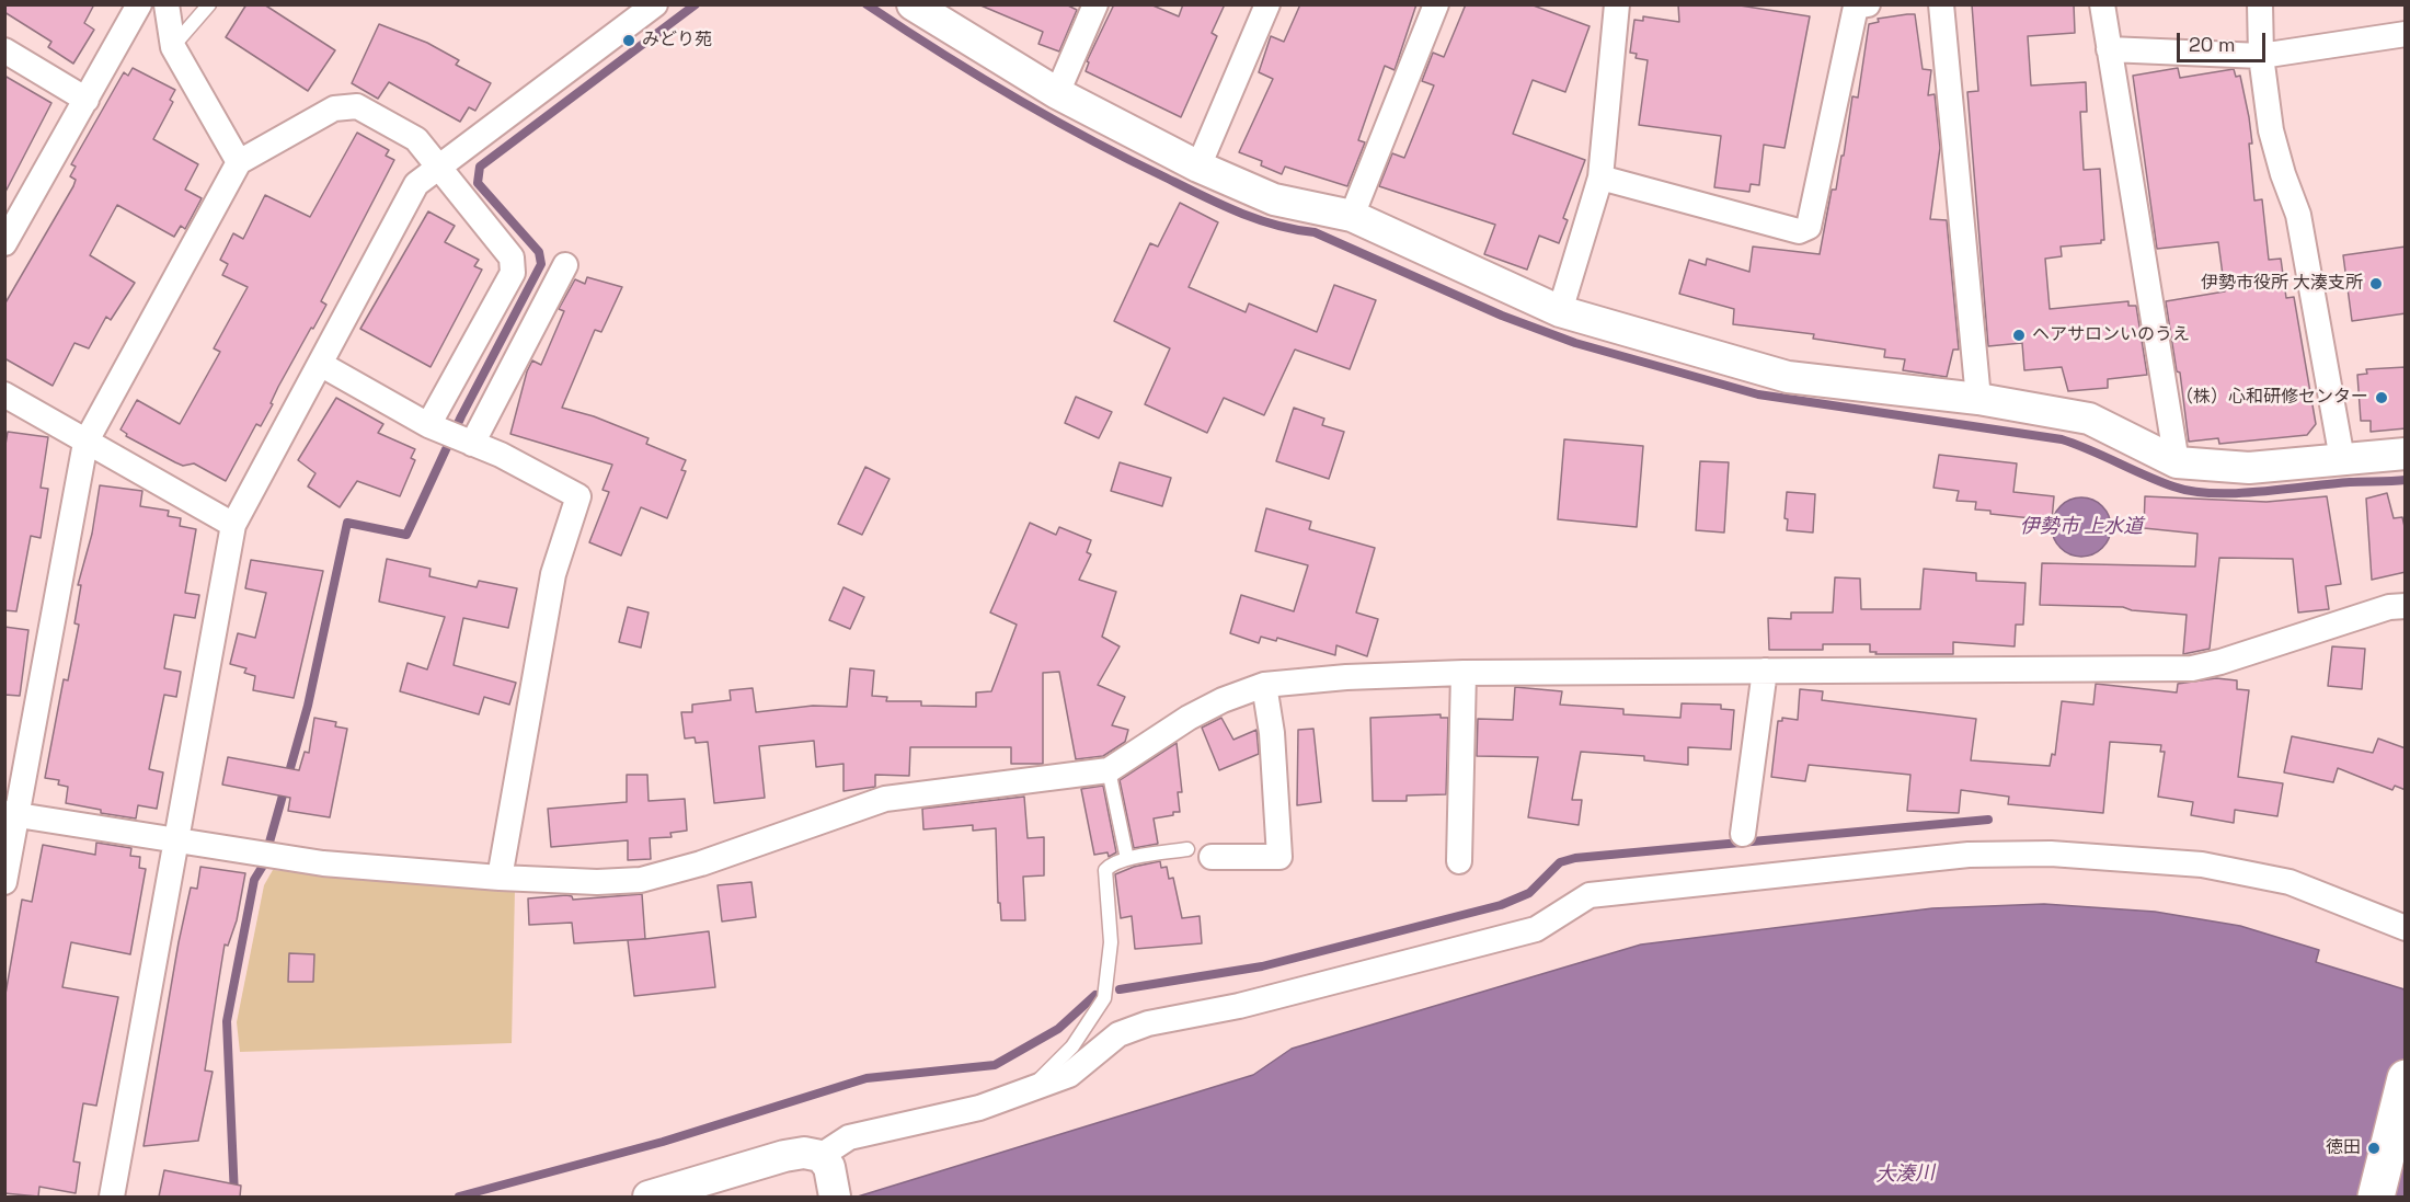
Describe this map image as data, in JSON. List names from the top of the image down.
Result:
{
  "water": ["伊勢市 上水道", "大湊川"],
  "places": [
    "みどり苑",
    "伊勢市役所 大湊支所",
    "ヘアサロンいのうえ",
    "（株）心和研修センター",
    "徳田"
  ],
  "scale_bar": "20 m"
}
